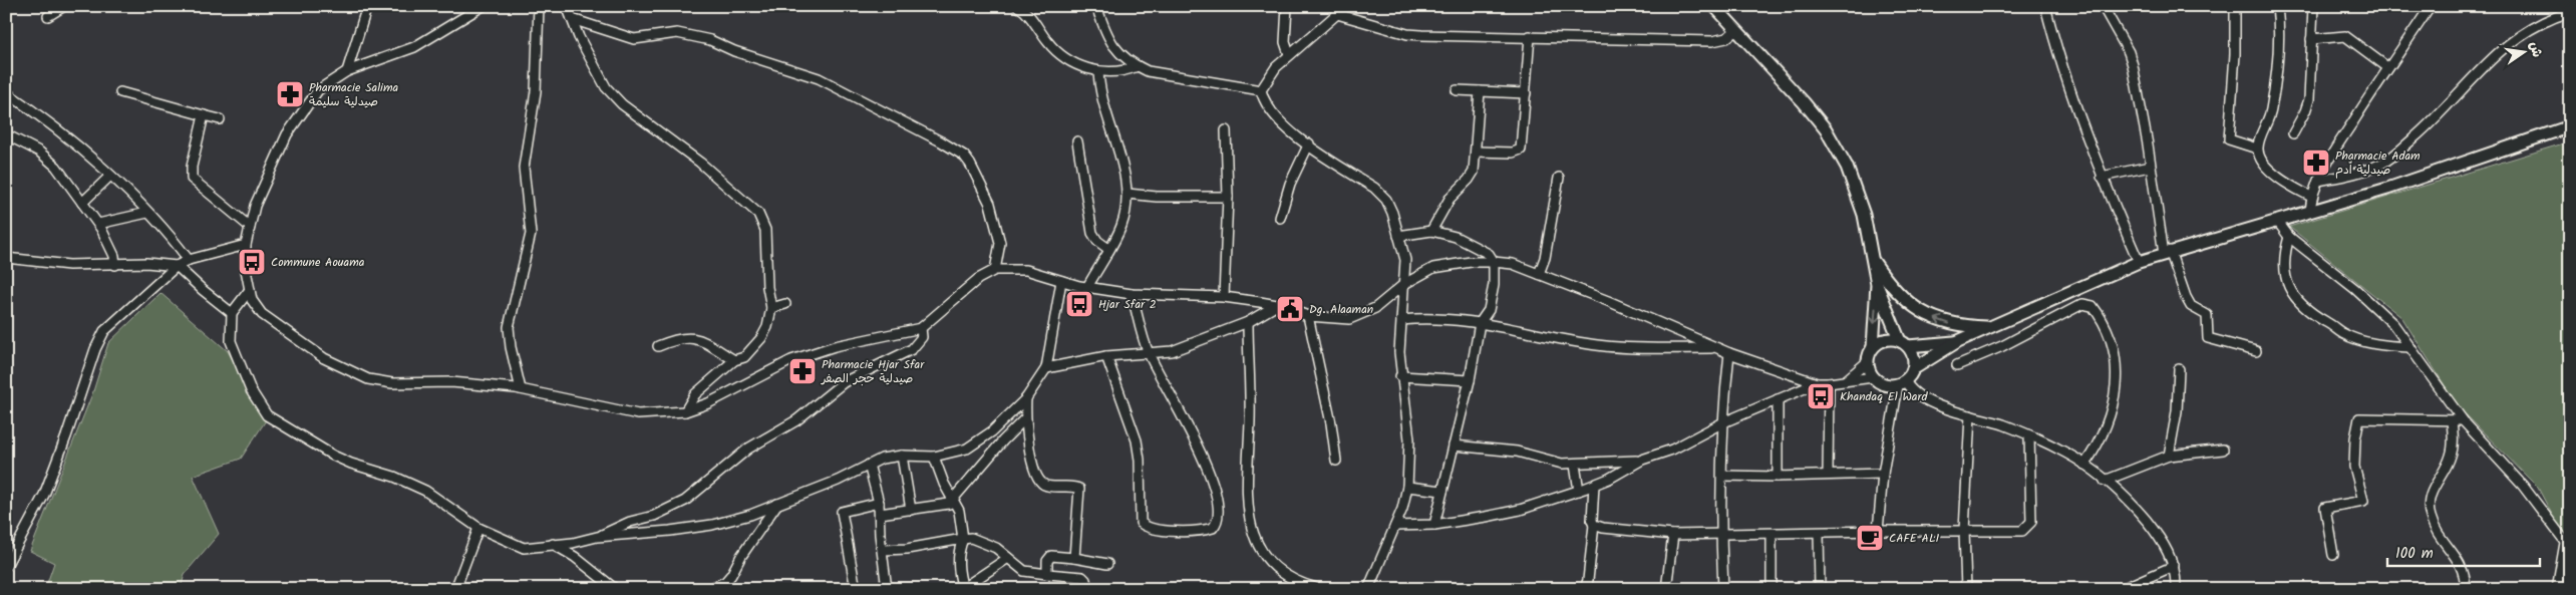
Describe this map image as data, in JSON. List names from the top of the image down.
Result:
{
  "places": {
    "pharmacy": ["Pharmacie Salima صيدلية سليمة", "Pharmacie Adam صيدلية اًدم", "Pharmacie Hjar Sfar صيدلية حجر الصفر"],
    "bus stop": ["Commune Aouama", "Hjar Sfar 2", "Khandaq El Ward"],
    "public building": ["Dg. Alaaman"],
    "cafe": ["CAFE ALI"]
  },
  "scale_bar": "100 m",
  "north": "right"
}
